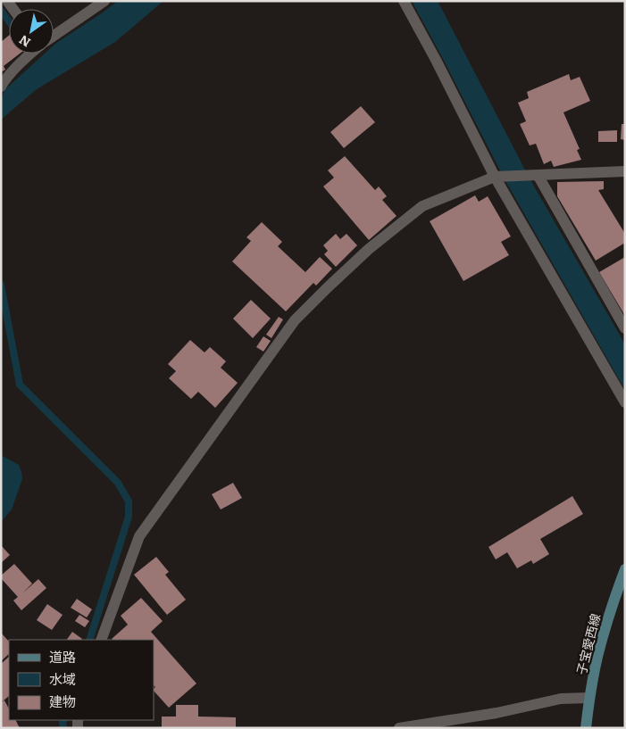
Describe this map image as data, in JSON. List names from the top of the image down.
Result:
{
  "streets": {
    "main road": ["子宝愛西線"]
  },
  "legend": ["道路", "水域", "建物"],
  "north": "bottom left"
}
